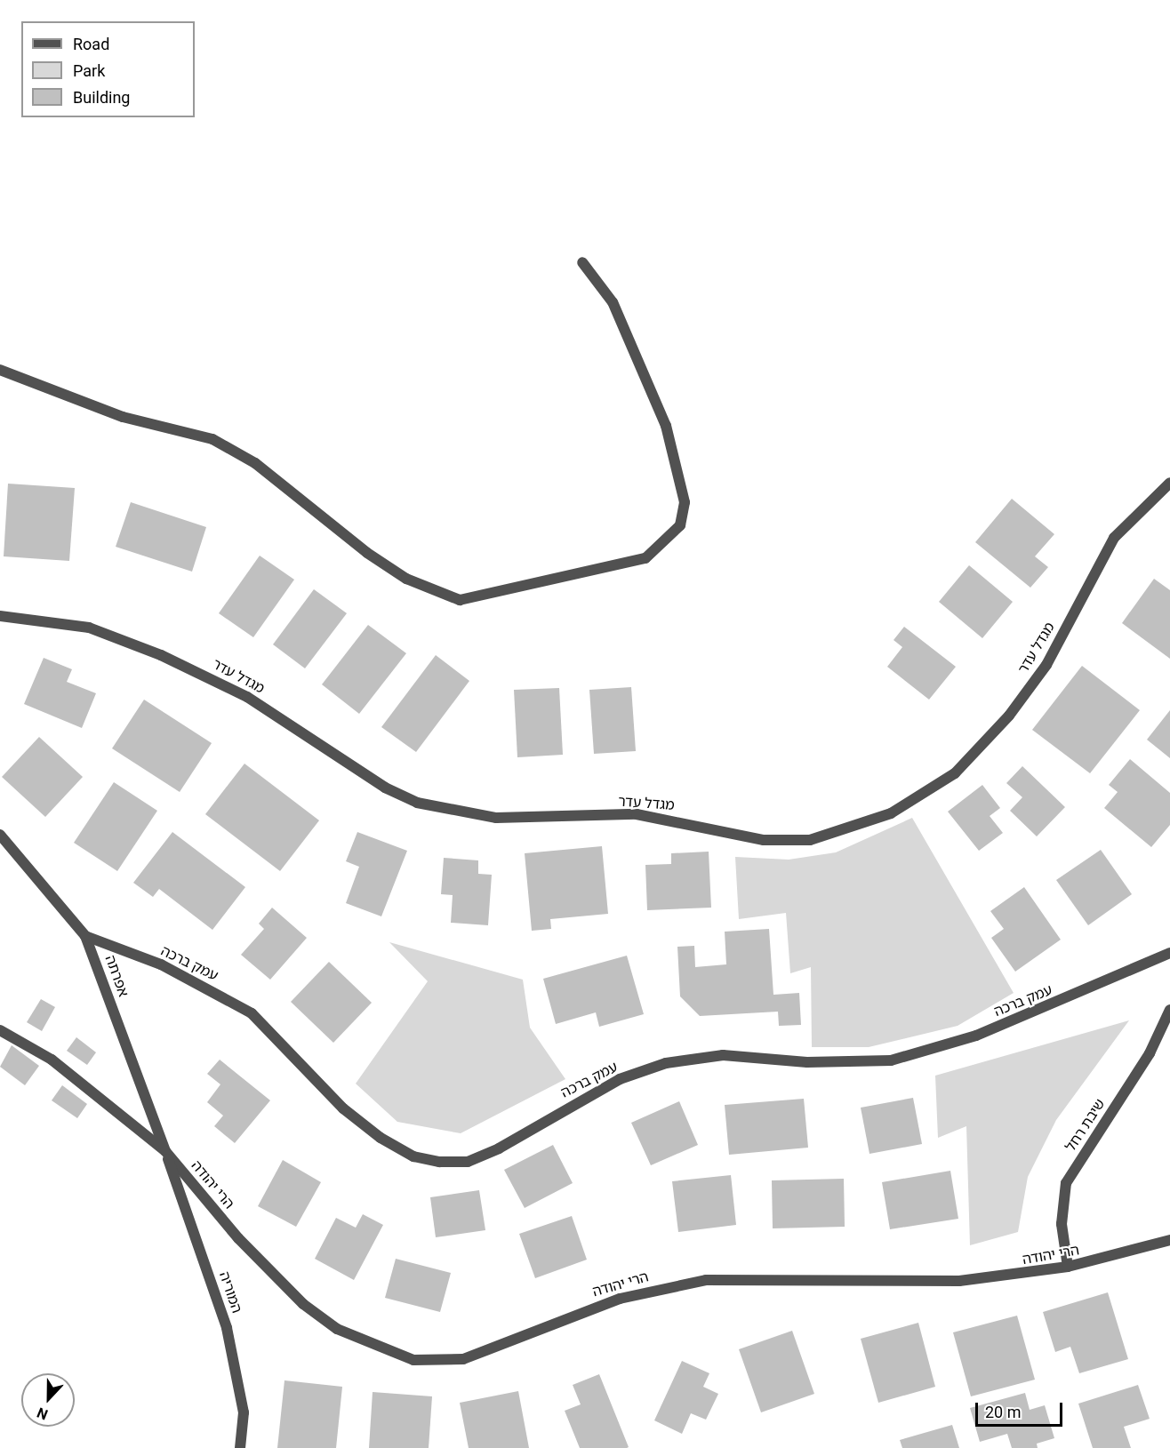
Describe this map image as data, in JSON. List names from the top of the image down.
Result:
{
  "streets": {
    "street": [
      "מגדל עדר",
      "עמק ברכה",
      "אפרתה",
      "שיבת רחל",
      "הרי יהודה",
      "המוריה"
    ]
  },
  "crossings": [
    ["עמק ברכה", "אפרתה"],
    ["אפרתה", "הרי יהודה"],
    ["אפרתה", "המוריה"],
    ["שיבת רחל", "הרי יהודה"],
    ["הרי יהודה", "המוריה"]
  ],
  "legend": ["Road", "Park", "Building"],
  "scale_bar": "20 m",
  "north": "bottom"
}
